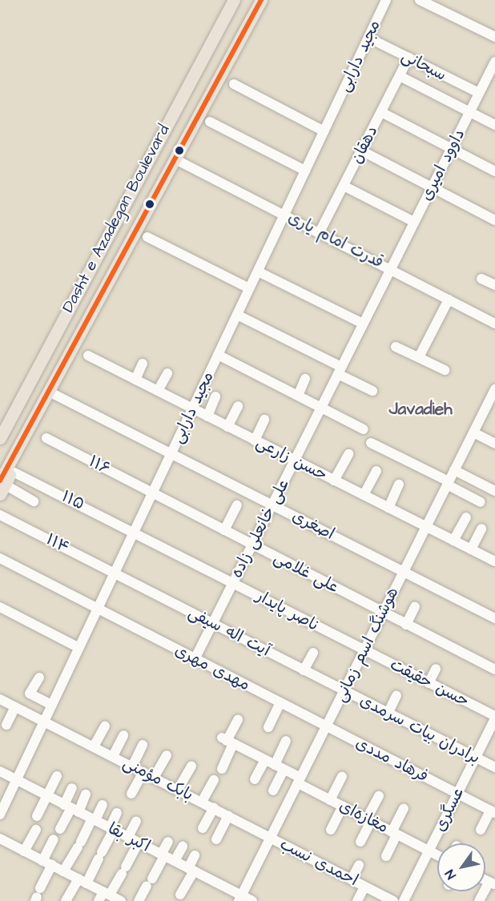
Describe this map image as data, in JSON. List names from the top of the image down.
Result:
{
  "streets": {
    "main road": ["Dasht e Azadegan Boulevard"],
    "street": [
      "مجید دارابی",
      "سبحانی",
      "دهقان",
      "داوود امیری",
      "قدرت امام یاری",
      "حسن زارعی",
      "۱۱۶",
      "۱۱۵",
      "اصغری",
      "علی خانعلی زاده",
      "۱۱۴",
      "علی غلامی",
      "ناصر پایدار",
      "آیت اله سیفی",
      "هوشنگ اسم زمانی",
      "مهدی مهری",
      "حسن حقیقت",
      "برادران بیات سرمدی",
      "فرهاد مددی",
      "بابک مؤمنی",
      "عسگری",
      "مغازه‌ای",
      "اکبر بقا",
      "احمدی نسب"
    ]
  },
  "crossings": [
    ["مجید دارابی", "سبحانی"],
    ["مجید دارابی", "قدرت امام یاری"],
    ["مجید دارابی", "حسن زارعی"],
    ["مجید دارابی", "۱۱۶"],
    ["مجید دارابی", "۱۱۵"],
    ["مجید دارابی", "اصغری"],
    ["مجید دارابی", "۱۱۴"],
    ["مجید دارابی", "علی غلامی"],
    ["مجید دارابی", "ناصر پایدار"],
    ["مجید دارابی", "آیت اله سیفی"],
    ["مجید دارابی", "مهدی مهری"],
    ["مجید دارابی", "بابک مؤمنی"],
    ["مجید دارابی", "اکبر بقا"],
    ["سبحانی", "دهقان"],
    ["سبحانی", "داوود امیری"],
    ["دهقان", "قدرت امام یاری"],
    ["داوود امیری", "قدرت امام یاری"],
    ["داوود امیری", "علی خانعلی زاده"],
    ["Dasht e Azadegan Boulevard", "قدرت امام یاری"],
    ["قدرت امام یاری", "علی خانعلی زاده"],
    ["حسن زارعی", "علی خانعلی زاده"],
    ["حسن زارعی", "هوشنگ اسم زمانی"],
    ["۱۱۶", "علی غلامی"],
    ["۱۱۵", "ناصر پایدار"],
    ["اصغری", "علی خانعلی زاده"],
    ["اصغری", "هوشنگ اسم زمانی"],
    ["علی خانعلی زاده", "علی غلامی"],
    ["علی خانعلی زاده", "ناصر پایدار"],
    ["علی خانعلی زاده", "آیت اله سیفی"],
    ["علی خانعلی زاده", "مهدی مهری"],
    ["۱۱۴", "آیت اله سیفی"],
    ["علی غلامی", "هوشنگ اسم زمانی"],
    ["ناصر پایدار", "هوشنگ اسم زمانی"],
    ["ناصر پایدار", "حسن حقیقت"],
    ["آیت اله سیفی", "هوشنگ اسم زمانی"],
    ["آیت اله سیفی", "برادران بیات سرمدی"],
    ["هوشنگ اسم زمانی", "مهدی مهری"],
    ["هوشنگ اسم زمانی", "حسن حقیقت"],
    ["هوشنگ اسم زمانی", "برادران بیات سرمدی"],
    ["هوشنگ اسم زمانی", "فرهاد مددی"],
    ["هوشنگ اسم زمانی", "بابک مؤمنی"],
    ["هوشنگ اسم زمانی", "مغازه‌ای"],
    ["هوشنگ اسم زمانی", "اکبر بقا"],
    ["هوشنگ اسم زمانی", "احمدی نسب"],
    ["مهدی مهری", "فرهاد مددی"],
    ["حسن حقیقت", "عسگری"],
    ["برادران بیات سرمدی", "عسگری"],
    ["فرهاد مددی", "عسگری"],
    ["بابک مؤمنی", "احمدی نسب"],
    ["عسگری", "مغازه‌ای"]
  ],
  "districts": ["Javadieh"],
  "north": "bottom left"
}
